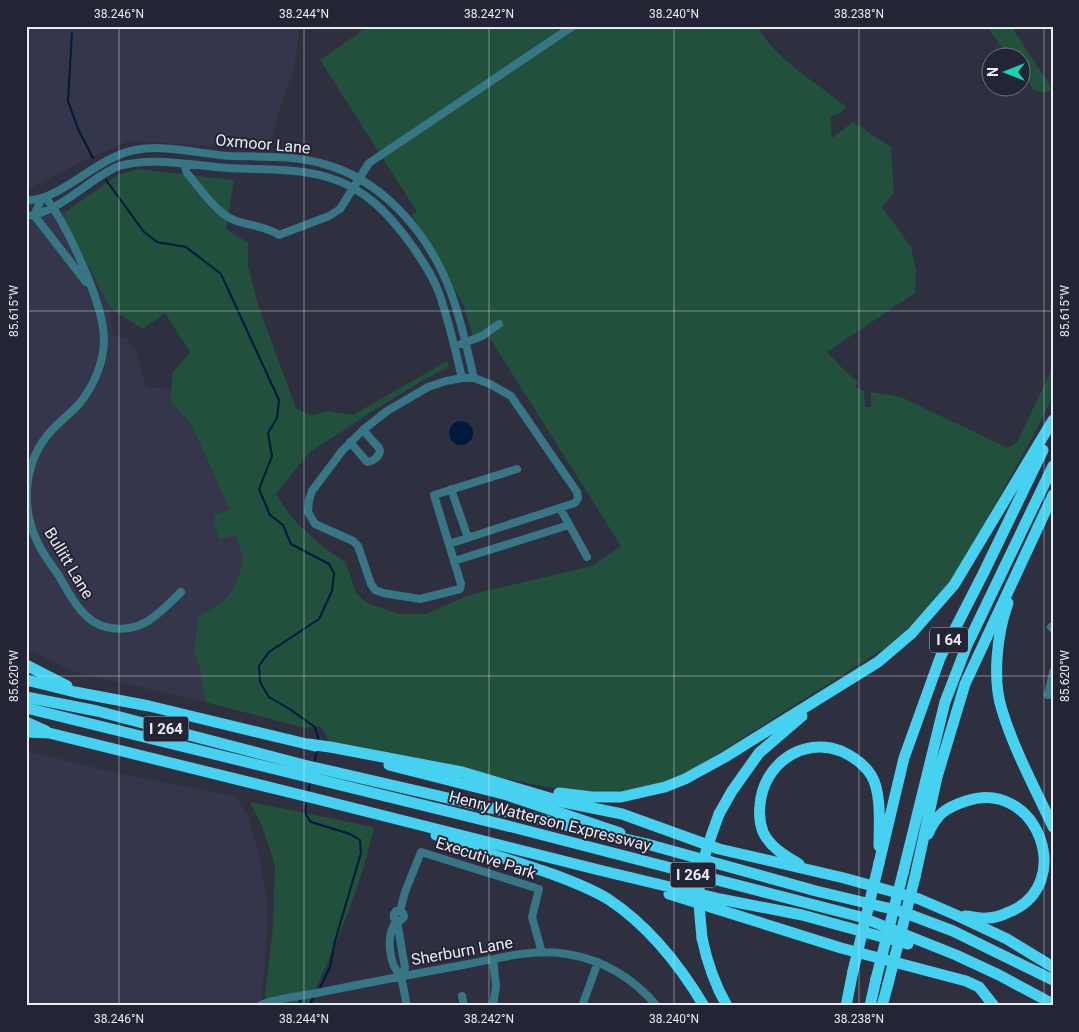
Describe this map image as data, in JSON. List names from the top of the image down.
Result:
{
  "streets": {
    "highway": ["I 64", "I 264", "Henry Watterson Expressway"],
    "street": [
      "Oxmoor Lane",
      "Bullitt Lane",
      "Executive Park",
      "Sherburn Lane"
    ]
  },
  "crossings": [
    ["Oxmoor Lane", "Bullitt Lane"],
    ["Executive Park", "Sherburn Lane"]
  ],
  "north": "left",
  "coordinates": [
    "38.246°N",
    "38.244°N",
    "38.242°N",
    "38.240°N",
    "38.238°N",
    "85.615°W",
    "85.620°W"
  ]
}
